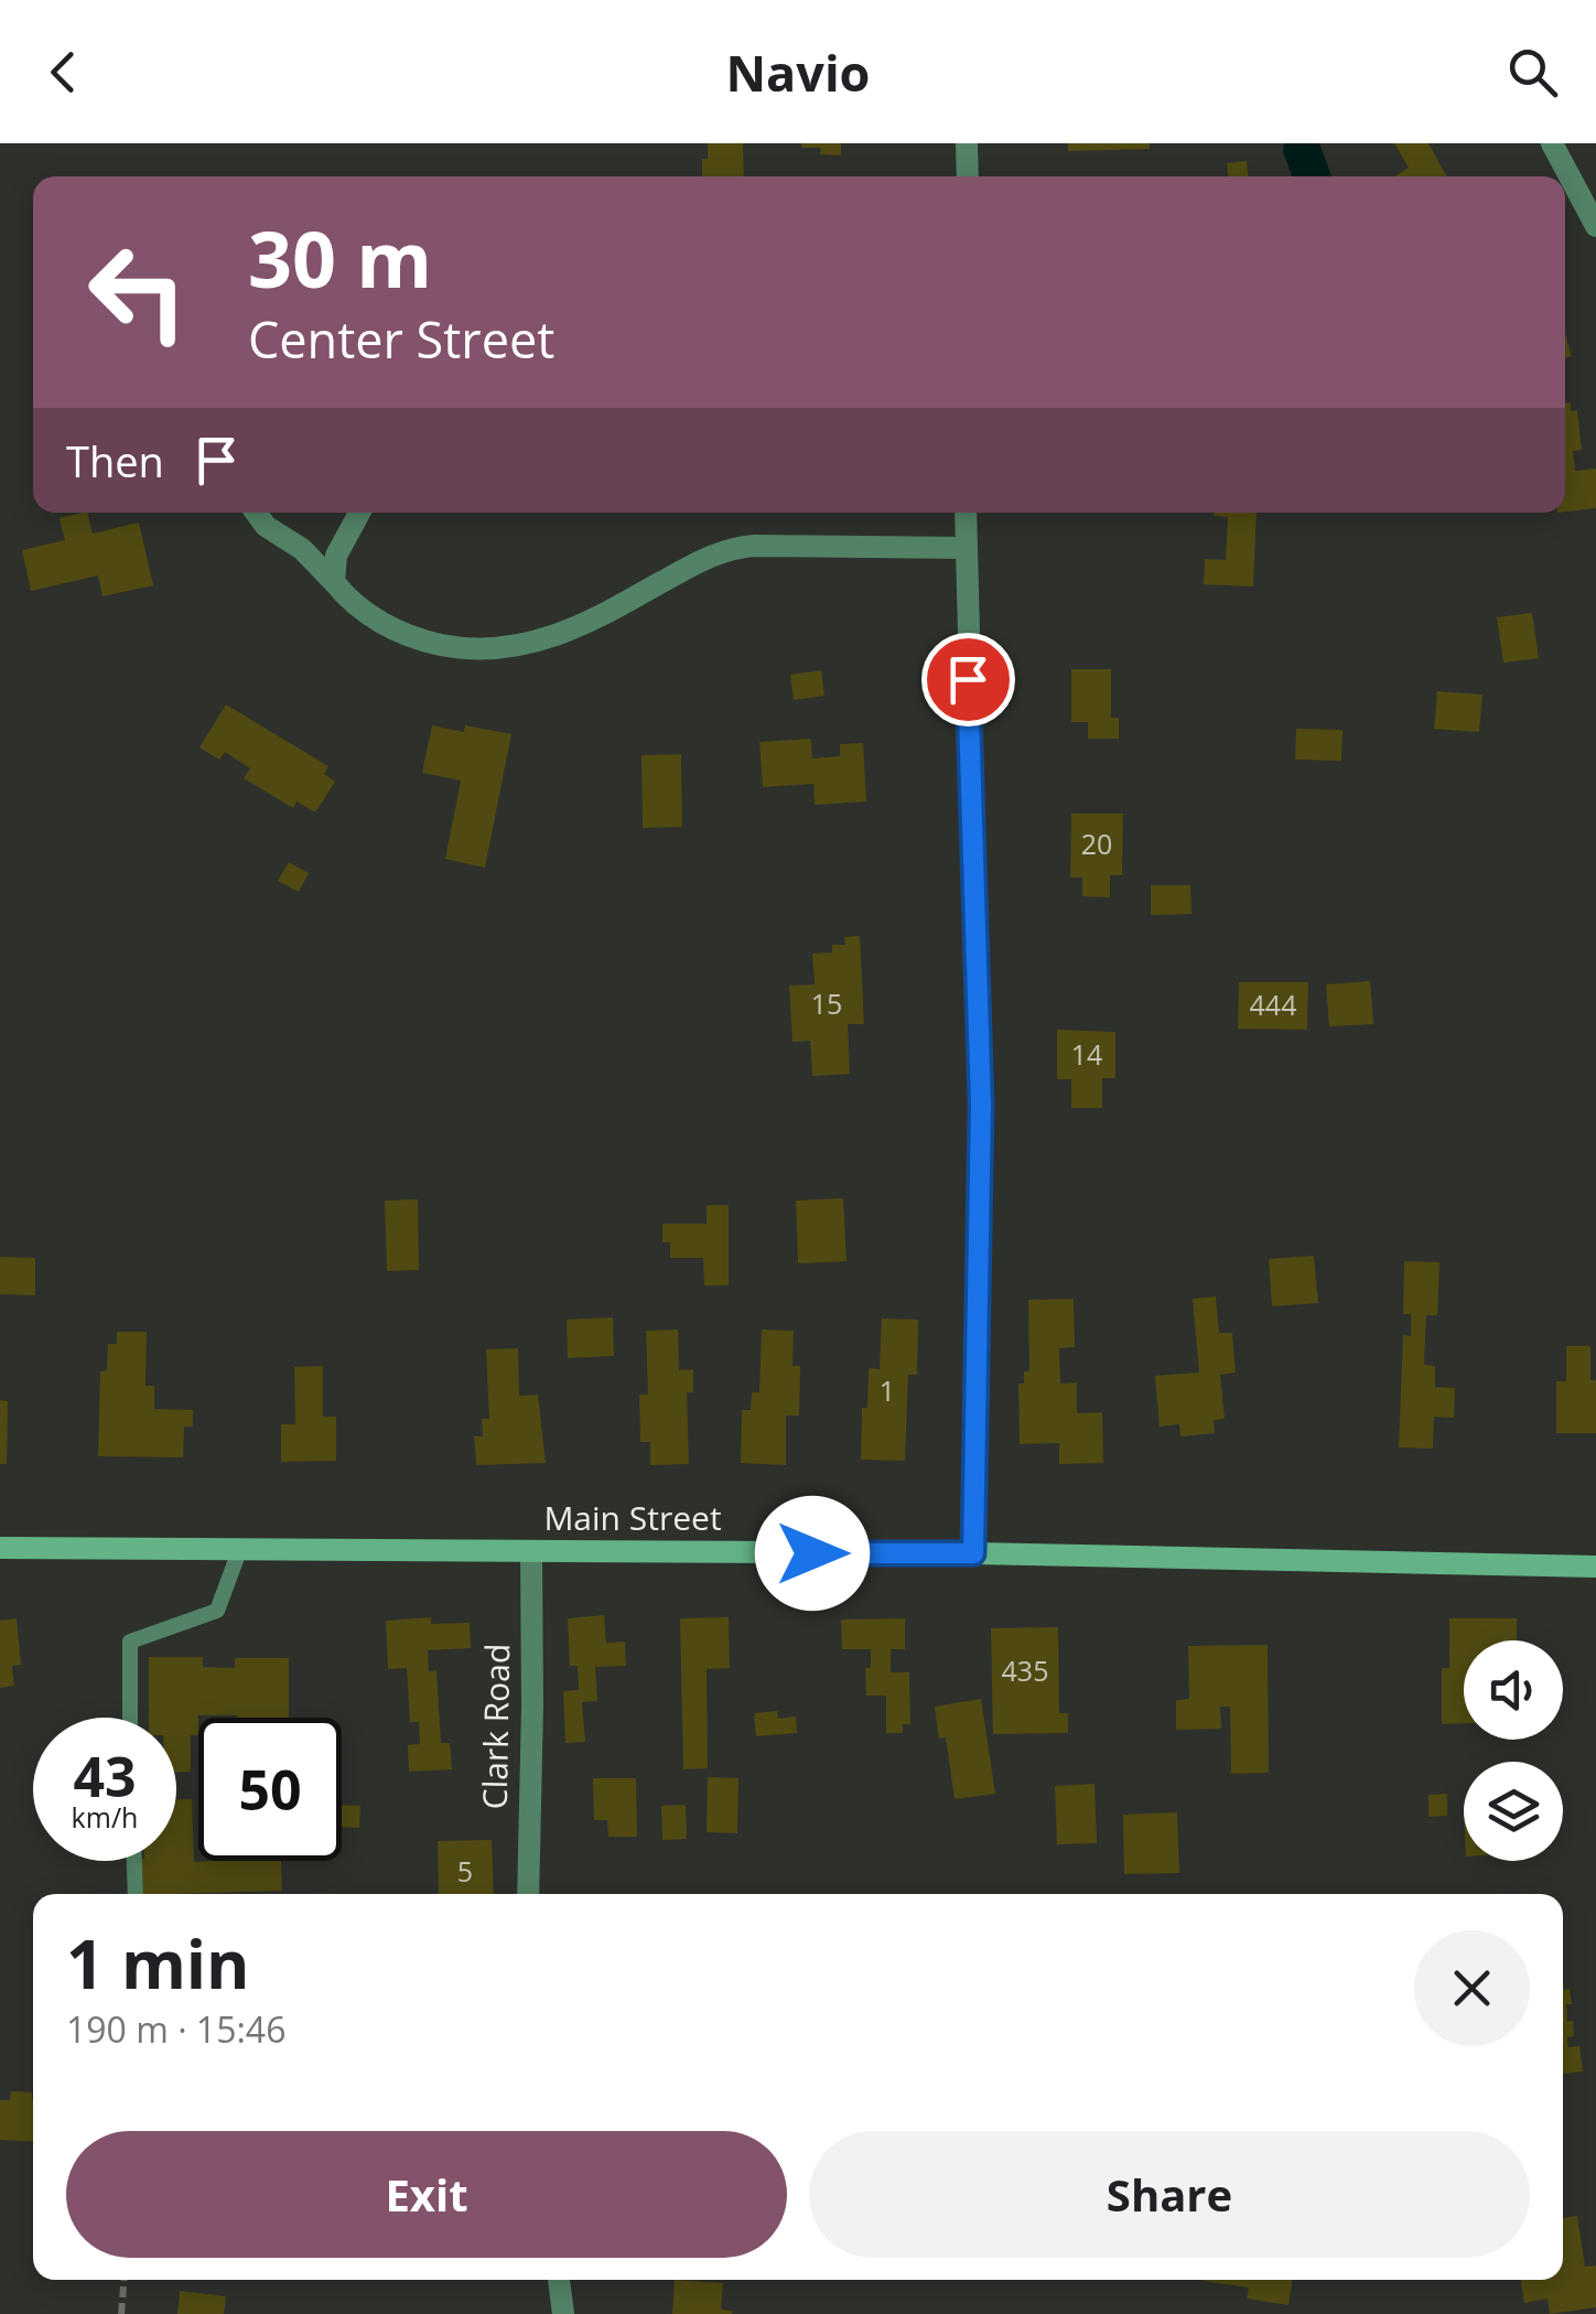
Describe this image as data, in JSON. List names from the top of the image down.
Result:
{
  "streets": {
    "main road": ["Main Street"],
    "street": ["Clark Road"]
  },
  "crossings": [
    ["Main Street", "Clark Road"]
  ],
  "house_numbers": [
    "20",
    "15",
    "444",
    "14",
    "1",
    "435",
    "5"
  ],
  "page": {
    "header": "Navio",
    "turn": ["30 m", "Center Street"],
    "then": "Then",
    "speed": "43 km/h",
    "limit": "50",
    "heading": ["1 min", "190 m · 15:46"],
    "buttons": ["Exit", "Share"]
  }
}
